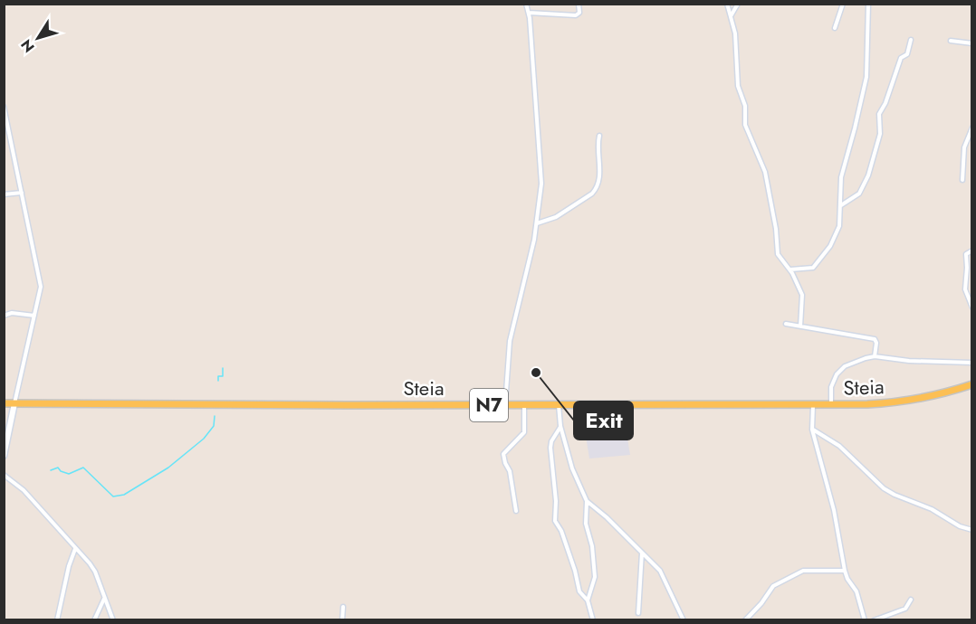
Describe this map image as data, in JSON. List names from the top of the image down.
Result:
{
  "streets": {
    "main road": ["Steia", "N7"]
  },
  "places": ["Exit"],
  "north": "bottom left"
}
